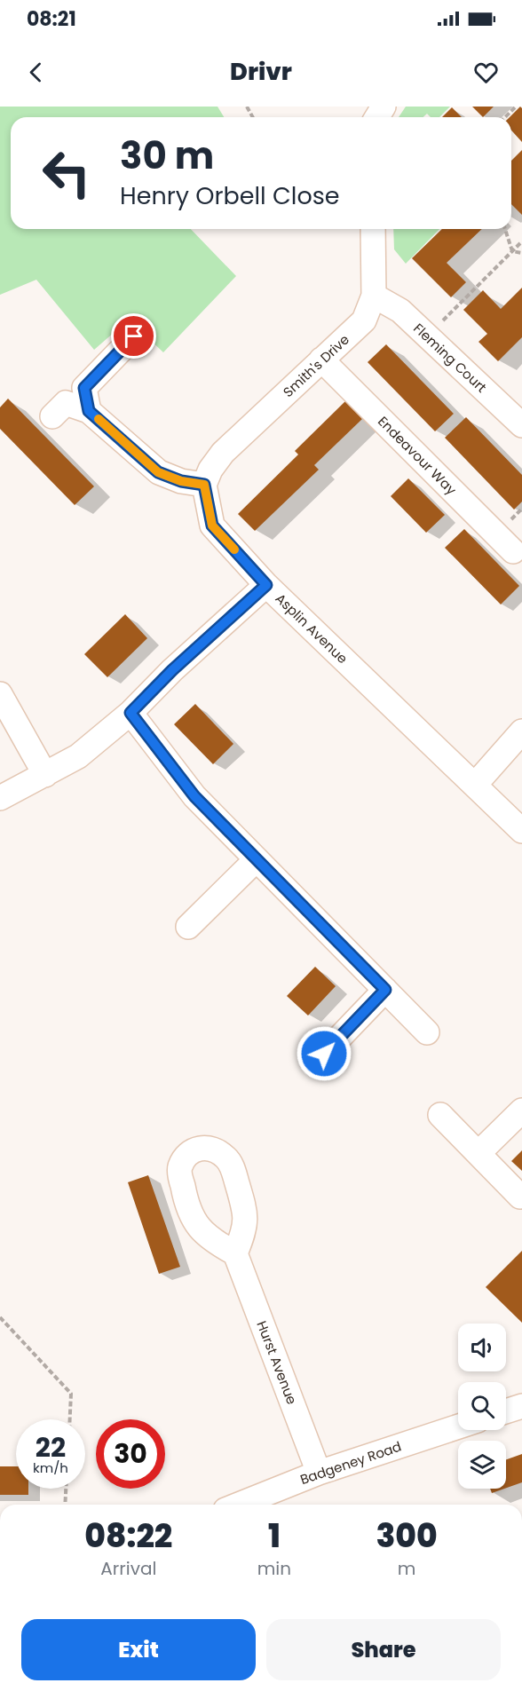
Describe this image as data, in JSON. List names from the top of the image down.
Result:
{
  "streets": {
    "street": [
      "Fleming Court",
      "Smith's Drive",
      "Endeavour Way",
      "Asplin Avenue",
      "Hurst Avenue",
      "Badgeney Road"
    ]
  },
  "crossings": [
    ["Fleming Court", "Smith's Drive"],
    ["Smith's Drive", "Endeavour Way"],
    ["Smith's Drive", "Asplin Avenue"],
    ["Hurst Avenue", "Badgeney Road"]
  ],
  "page": {
    "status": "08:21",
    "header": "Drivr",
    "turn": ["30 m", "Henry Orbell Close"],
    "speed": "22 km/h",
    "limit": "30",
    "eta": [
      "08:22",
      "Arrival",
      "1",
      "min",
      "300",
      "m"
    ],
    "buttons": ["Exit", "Share"]
  }
}
